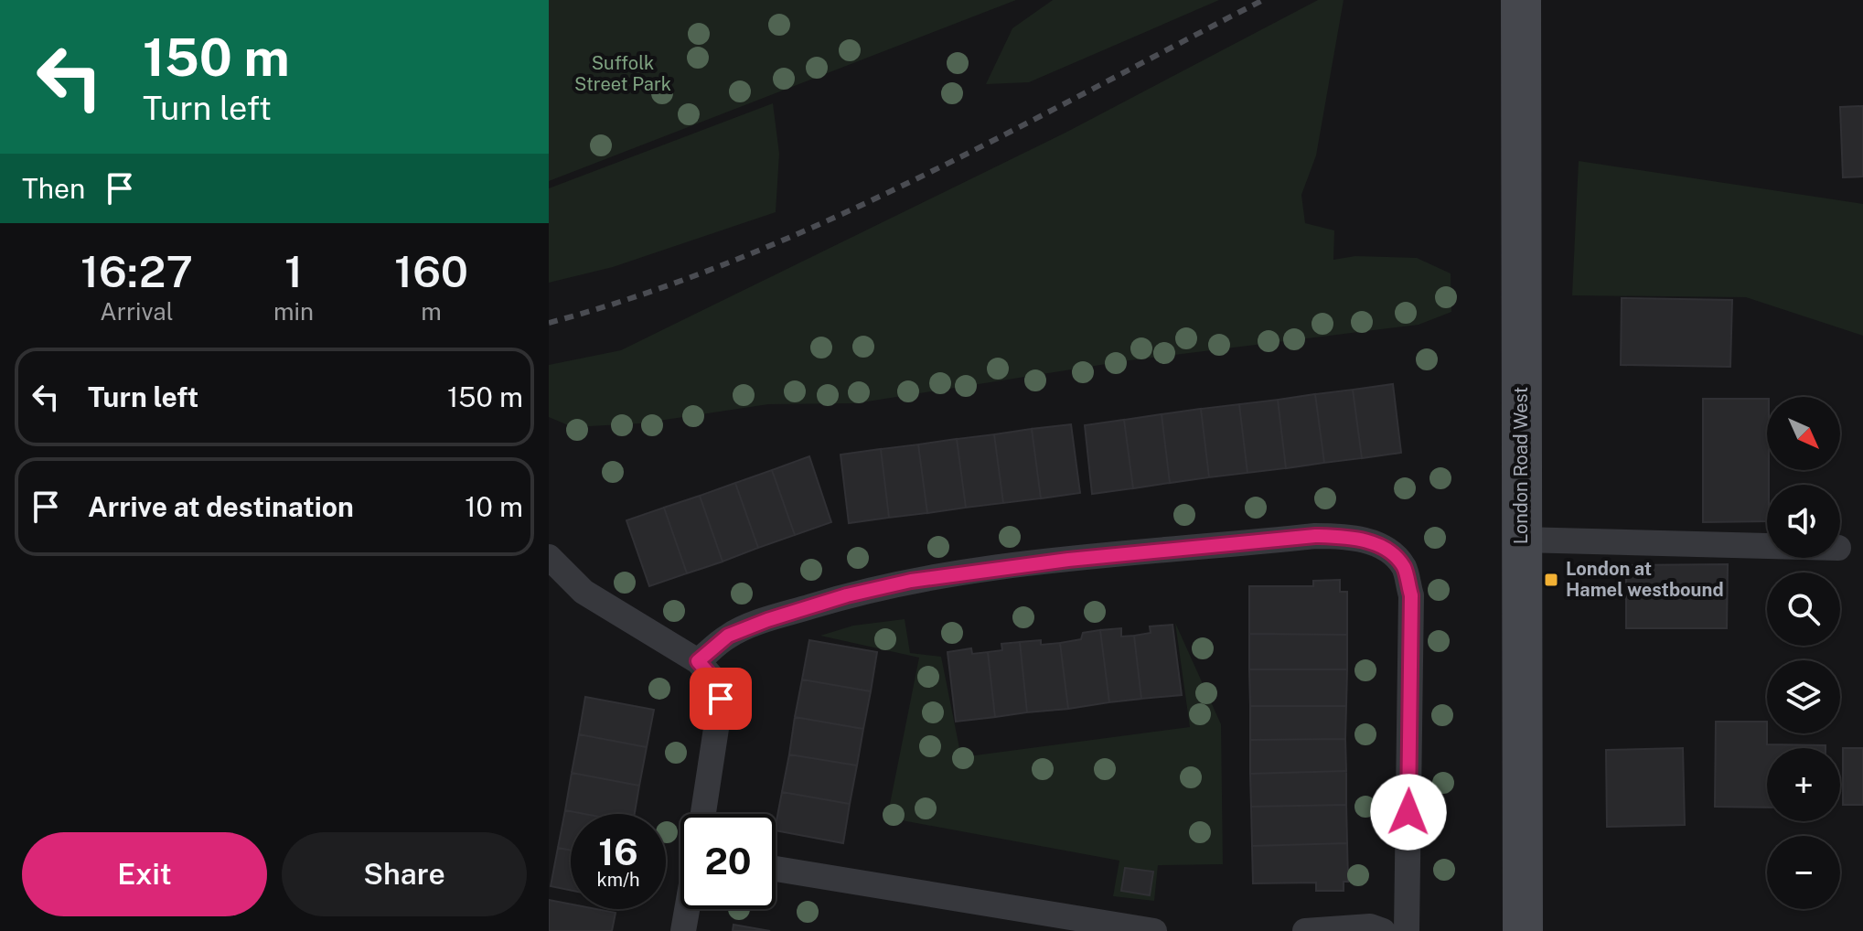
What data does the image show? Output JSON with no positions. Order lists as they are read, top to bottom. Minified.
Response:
{"streets":{"street":["London Road West"]},"parks":["Suffolk Street Park"],"places":{"transit":["London at Hamel westbound"]},"north":"bottom right","page":{"turn":["150 m","Turn left"],"then":"Then","eta":["16:27","Arrival","1","min","160","m"],"list":[{"name":"Turn left","value":"150 m"},{"name":"Arrive at destination","value":"10 m"}],"map_buttons":["+","−"],"speed":"16 km/h","limit":"20","buttons":["Exit","Share"]}}
